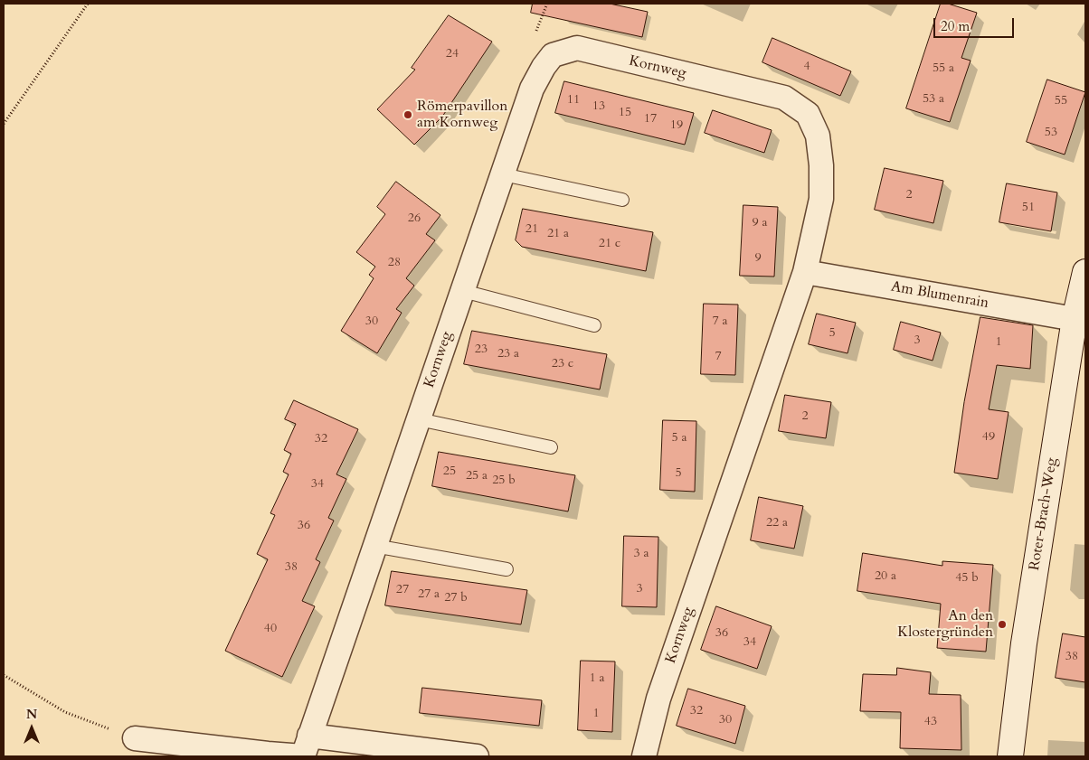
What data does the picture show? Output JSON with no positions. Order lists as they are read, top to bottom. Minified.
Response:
{"streets":{"street":["Kornweg","Am Blumenrain","Roter-Brach-Weg"]},"crossings":[["Kornweg","Am Blumenrain"],["Am Blumenrain","Roter-Brach-Weg"]],"places":["Römerpavillon am Kornweg","An den Klostergründen"],"house_numbers":["24","4","55 a","53 a","11","55","13","15","17","19","53","2","51","26","9 a","21","21 a","21 c","9","28","30","7 a","5","3","1","23","23 a","7","23 c","2","49","5 a","32","25","5","25 a","25 b","34","22 a","36","3 a","38","20 a","45 b","3","27","27 a","27 b","40","36","34","38","1 a","32","1","30","43"],"scale_bar":"20 m","north":"top"}
